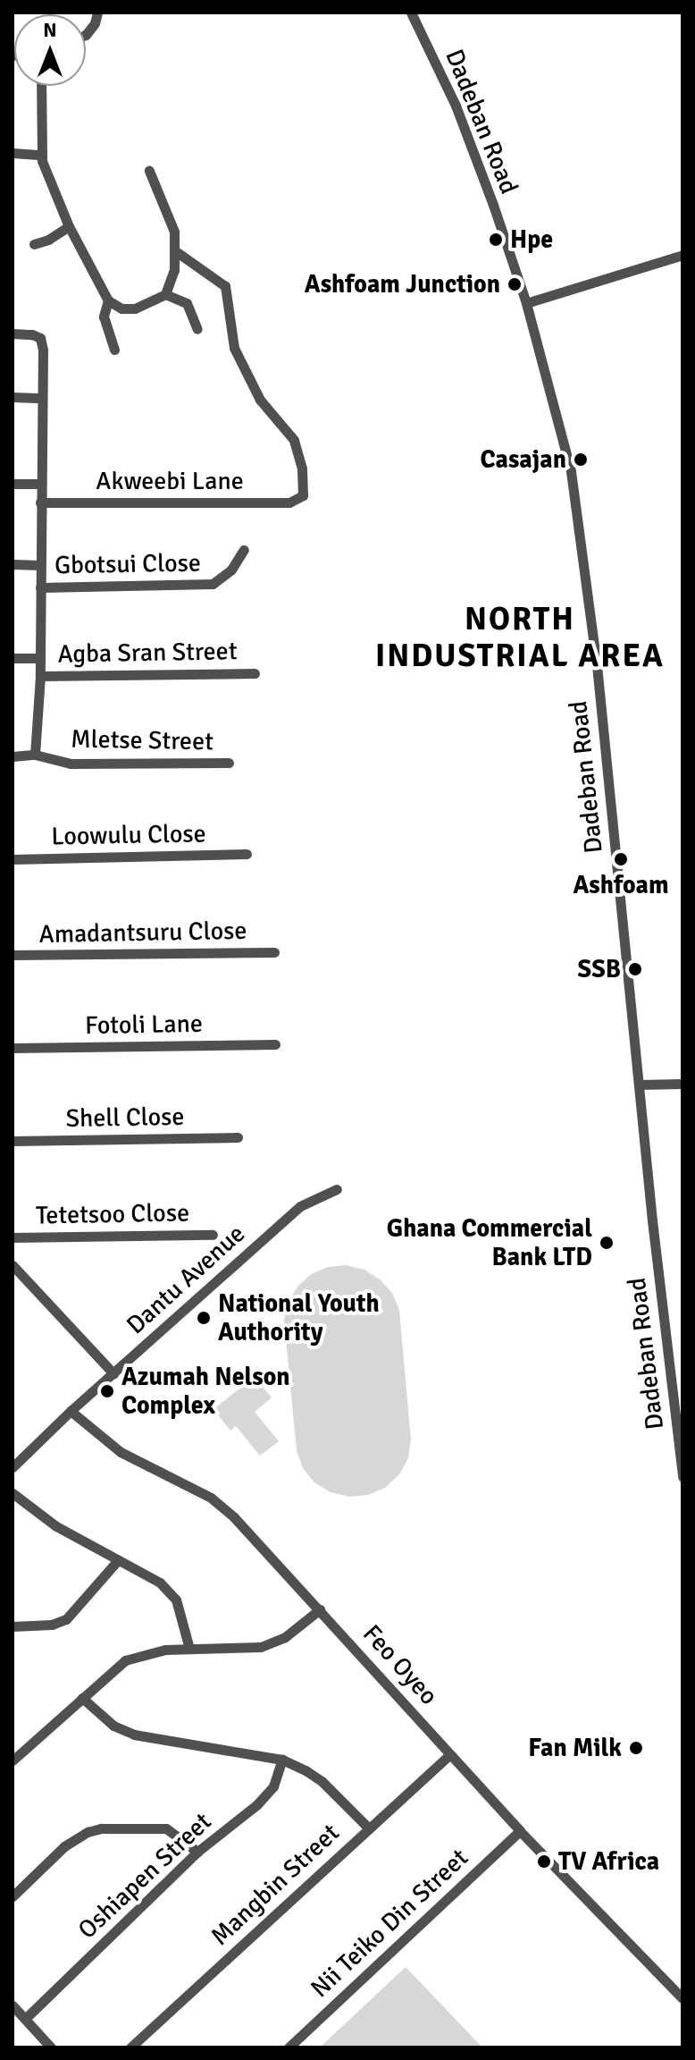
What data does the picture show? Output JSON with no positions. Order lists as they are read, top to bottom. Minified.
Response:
{"streets":{"street":["Dadeban Road","Akweebi Lane","Gbotsui Close","Agba Sran Street","Mletse Street","Loowulu Close","Amadantsuru Close","Fotoli Lane","Shell Close","Tetetsoo Close","Dantu Avenue","Feo Oyeo","Oshiapen Street","Mangbin Street","Nii Teiko Din Street"]},"crossings":[["Dantu Avenue","Feo Oyeo"],["Feo Oyeo","Mangbin Street"],["Feo Oyeo","Nii Teiko Din Street"]],"districts":["NORTH INDUSTRIAL AREA"],"places":["Hpe","Ashfoam Junction","Casajan","Ashfoam","SSB","Ghana Commercial Bank LTD","National Youth Authority","Azumah Nelson Complex","Fan Milk","TV Africa"],"north":"top"}
